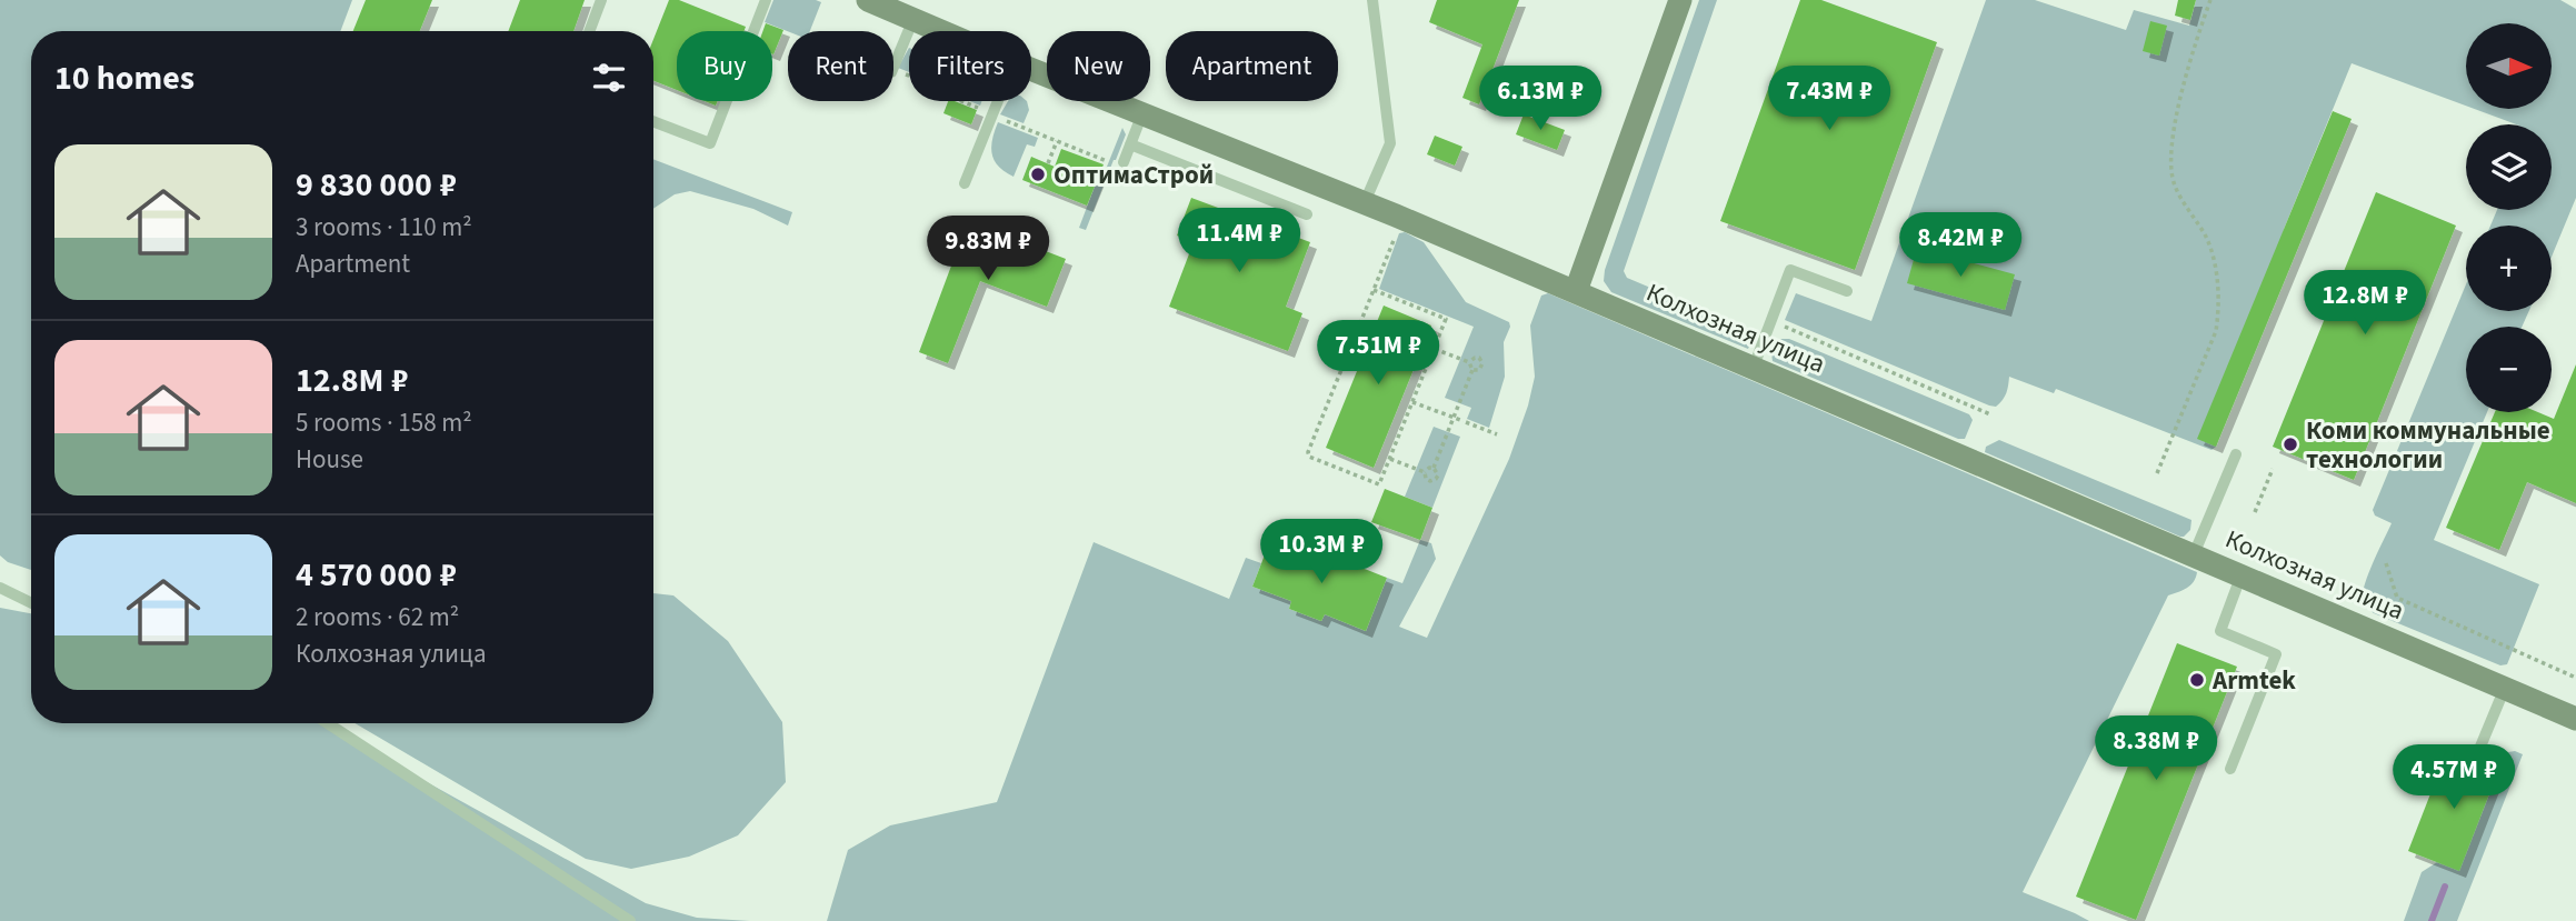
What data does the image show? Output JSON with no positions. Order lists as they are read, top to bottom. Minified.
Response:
{"streets":{"street":["Колхозная улица"]},"places":["ОптимаСтрой","Коми коммунальные технологии","Armtek"],"north":"right","page":{"map_buttons":["+","−"],"chip":["Buy","Rent","Filters","New","Apartment"],"heading":"10 homes","price":["6.13M ₽","7.43M ₽","11.4M ₽","8.42M ₽","9.83M ₽","12.8M ₽","7.51M ₽","10.3M ₽","8.38M ₽","4.57M ₽"],"list":[{"name":"9 830 000 ₽","note":"3 rooms · 110 m² · Apartment"},{"name":"12.8M ₽","note":"5 rooms · 158 m² · House"},{"name":"4 570 000 ₽","note":"2 rooms · 62 m² · Колхозная улица"}]}}
